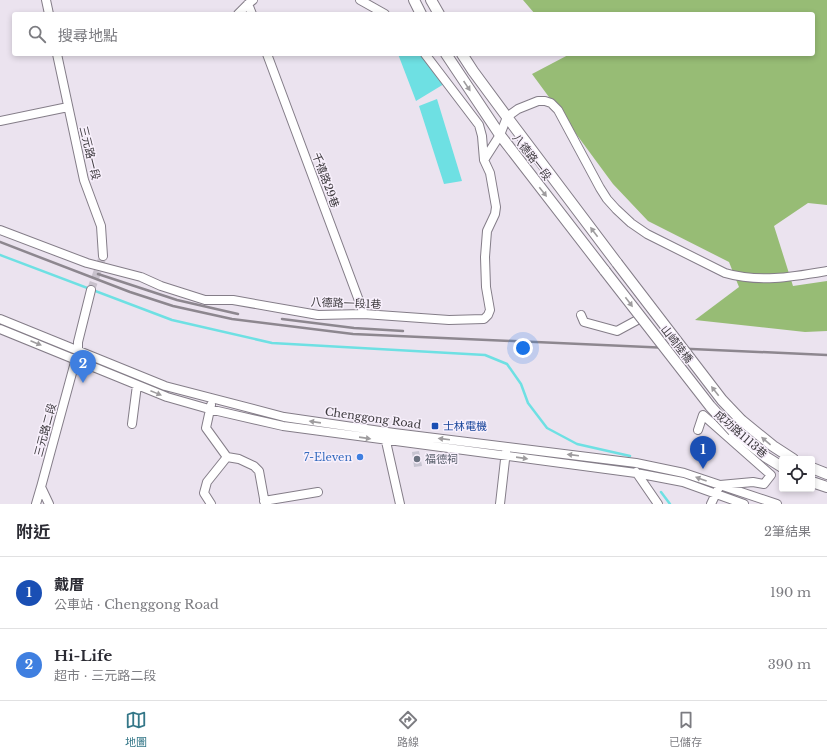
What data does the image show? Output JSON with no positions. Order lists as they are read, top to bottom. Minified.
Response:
{"streets":{"main road":["八德路一段","山崎陸橋"],"street":["三元路一段","千禧路29巷","八德路一段1巷","Chenggong Road","三元路二段","成功路1113巷"]},"crossings":[["八德路一段","山崎陸橋"],["千禧路29巷","八德路一段1巷"],["Chenggong Road","三元路二段"],["Chenggong Road","成功路1113巷"]],"places":{"transit":["士林電機"],"other":["7-Eleven","福德祠"]},"page":{"search":"搜尋地點","pins":["2","1"],"heading":["附近","2筆結果"],"list":[{"mark":"1","name":"戴厝","note":"公車站 · Chenggong Road","value":"190 m"},{"mark":"2","name":"Hi-Life","note":"超市 · 三元路二段","value":"390 m"}],"nav":["地圖","路線","已儲存"]}}
